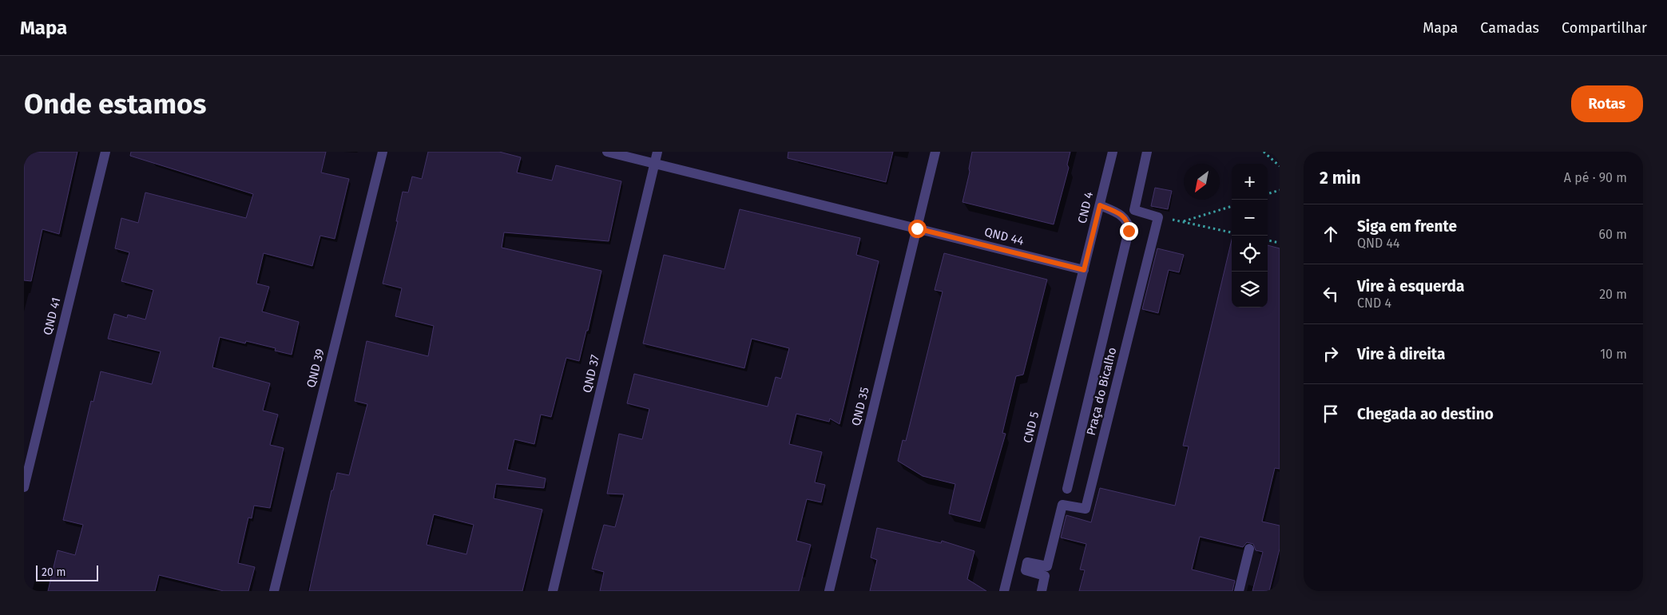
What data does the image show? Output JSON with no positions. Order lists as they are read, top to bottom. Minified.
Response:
{"streets":{"street":["CND 4","QND 44","QND 41","QND 39","QND 37","Praça do Bicalho","QND 35","CND 5"]},"crossings":[["CND 4","QND 44"],["CND 4","CND 5"],["QND 44","QND 37"],["QND 44","QND 35"],["QND 44","CND 5"]],"scale_bar":"20 m","north":"bottom left","page":{"header":"Mapa","nav":["Mapa","Camadas","Compartilhar"],"buttons":"Rotas","title":"Onde estamos","heading":["2 min","A pé · 90 m"],"map_buttons":["+","−"],"list":[["Siga em frente","QND 44","60 m"],["Vire à esquerda","CND 4","20 m"],["Vire à direita","10 m"],"Chegada ao destino"],"scale":"20 m"}}
